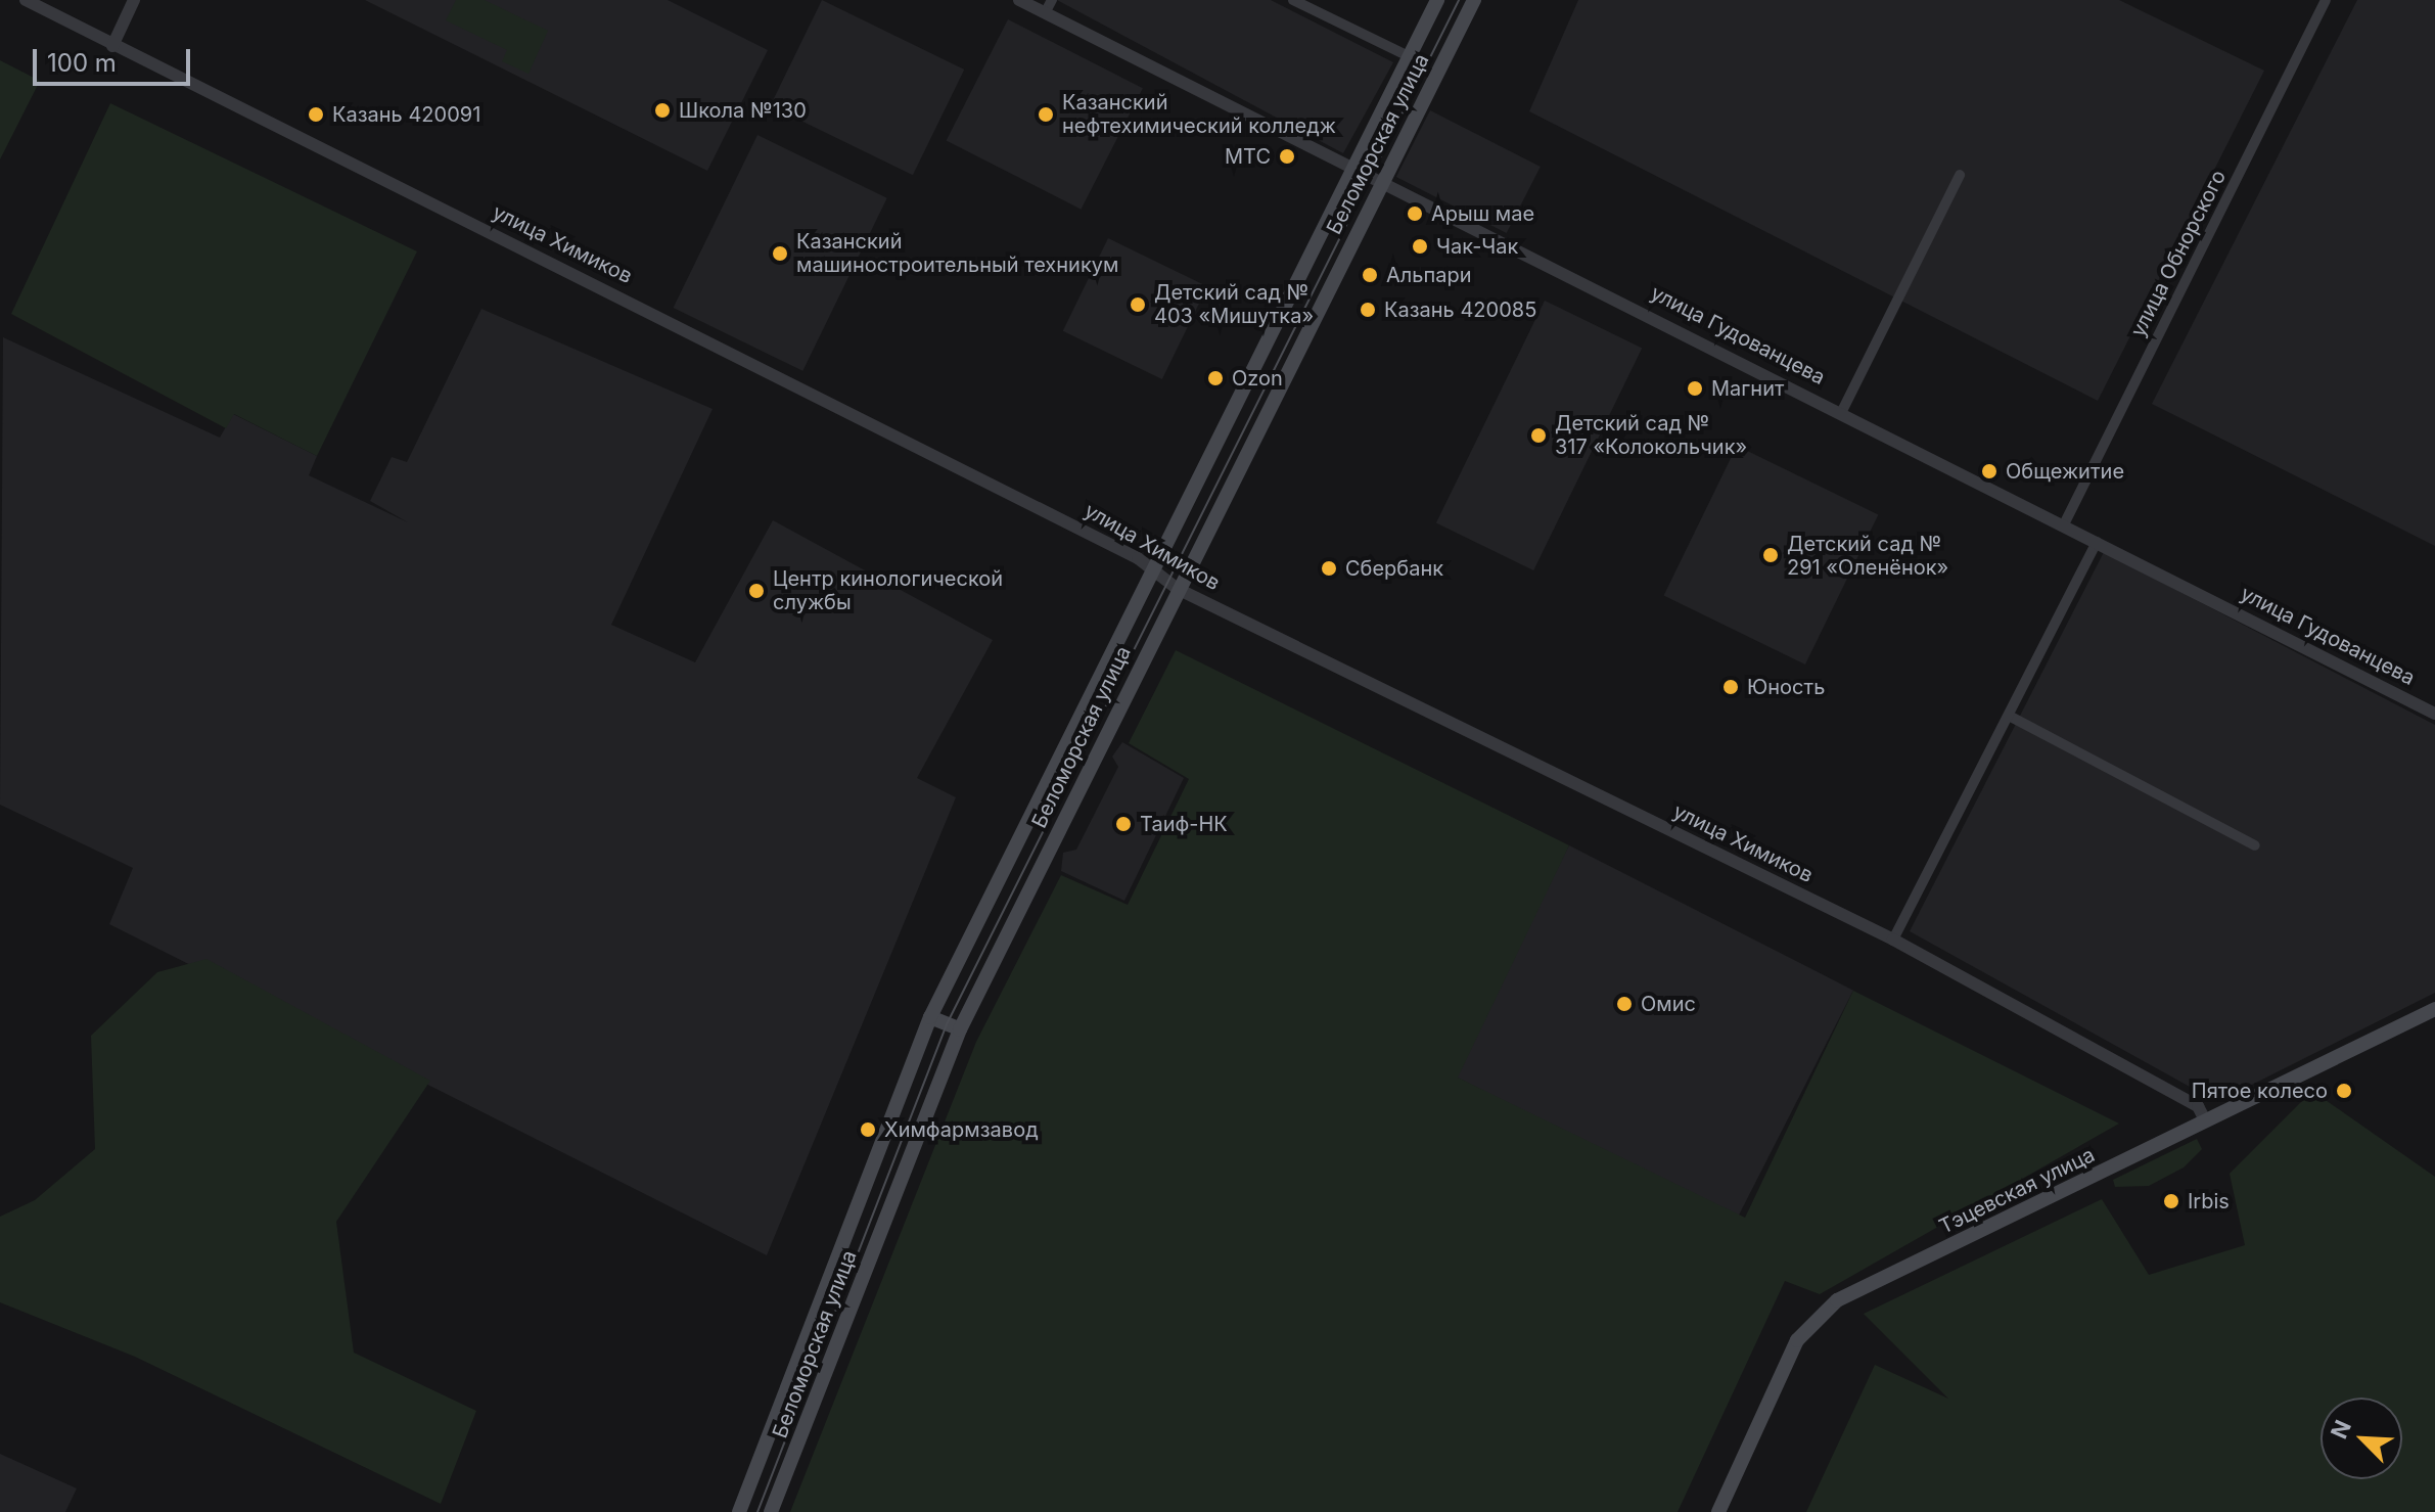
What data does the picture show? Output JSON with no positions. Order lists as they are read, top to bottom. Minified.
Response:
{"streets":{"main road":["Беломорская улица","Тэцевская улица"],"street":["улица Химиков","улица Обнорского","улица Гудованцева"]},"crossings":[["Беломорская улица","улица Химиков"],["Беломорская улица","улица Гудованцева"],["улица Химиков","Тэцевская улица"],["улица Обнорского","улица Гудованцева"]],"places":["Школа №130","Казань 420091","Казанский нефтехимический колледж","МТС","Арыш мае","Чак-Чак","Казанский машиностроительный техникум","Альпари","Детский сад № 403 «Мишутка»","Казань 420085","Ozon","Магнит","Детский сад № 317 «Колокольчик»","Общежитие","Детский сад № 291 «Оленёнок»","Сбербанк","Центр кинологической службы","Юность","Таиф-НК","Омис","Пятое колесо","Химфармзавод","Irbis"],"scale_bar":"100 m","north":"top left"}
